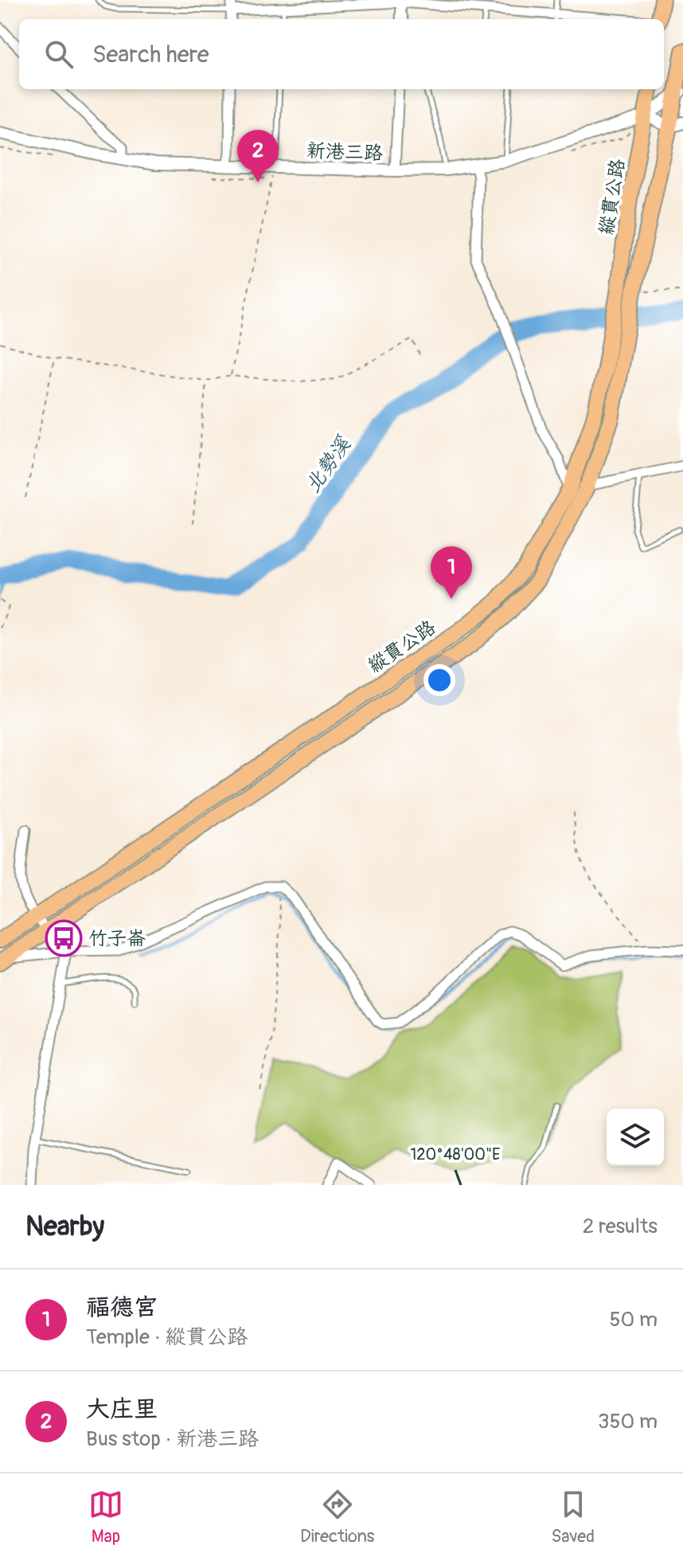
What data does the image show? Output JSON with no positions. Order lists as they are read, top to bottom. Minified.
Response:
{"streets":{"main road":["縱貫公路"],"street":["新港三路"]},"crossings":[["新港三路","縱貫公路"]],"water":["北勢溪"],"places":{"bus stop":["竹子崙"]},"page":{"search":"Search here","pins":["2","1"],"heading":["Nearby","2 results"],"list":[{"mark":"1","name":"福德宮","note":"Temple · 縱貫公路","value":"50 m"},{"mark":"2","name":"大庄里","note":"Bus stop · 新港三路","value":"350 m"}],"nav":["Map","Directions","Saved"]},"coordinates":["120°48'00\"E"]}
